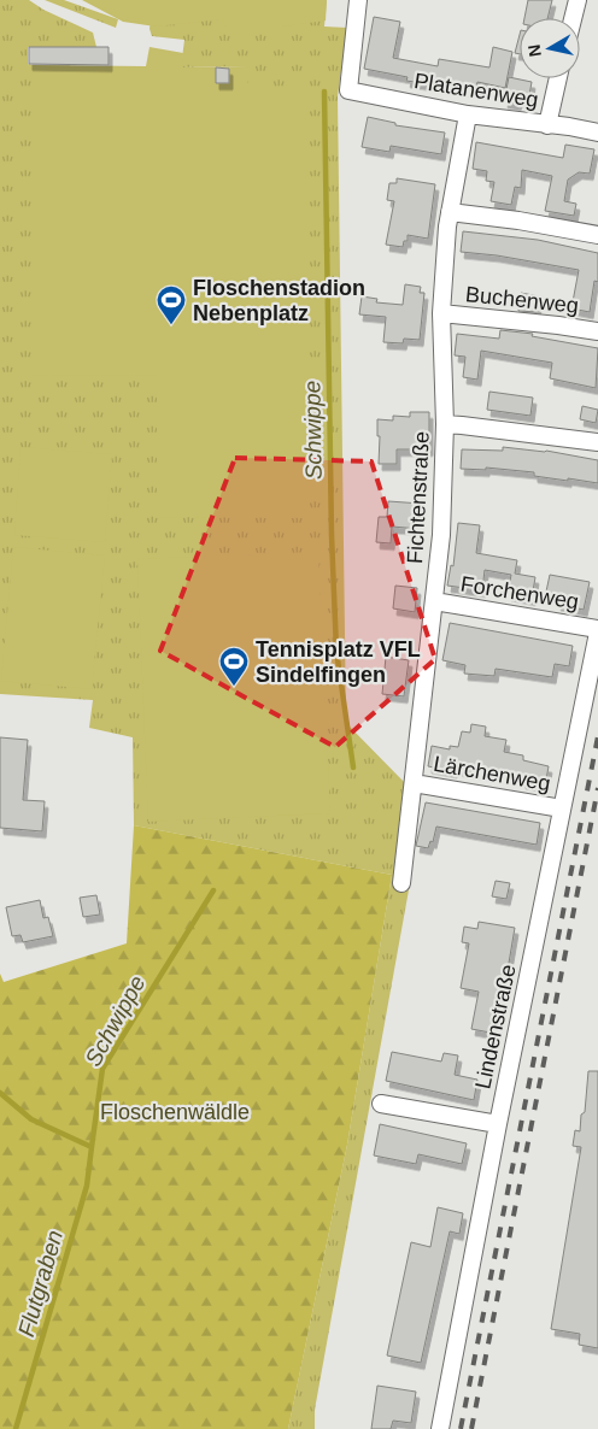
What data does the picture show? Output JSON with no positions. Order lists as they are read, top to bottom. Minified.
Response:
{"streets":{"street":["Platanenweg","Buchenweg","Fichtenstraße","Forchenweg","Lärchenweg","Lindenstraße"]},"crossings":[["Platanenweg","Fichtenstraße"],["Buchenweg","Fichtenstraße"],["Fichtenstraße","Forchenweg"],["Fichtenstraße","Lärchenweg"],["Forchenweg","Lindenstraße"],["Lärchenweg","Lindenstraße"]],"water":["Schwippe","Flutgraben"],"parks":["Floschenwäldle"],"places":{"sports":["Floschenstadion Nebenplatz","Tennisplatz VFL Sindelfingen"]},"north":"left"}
